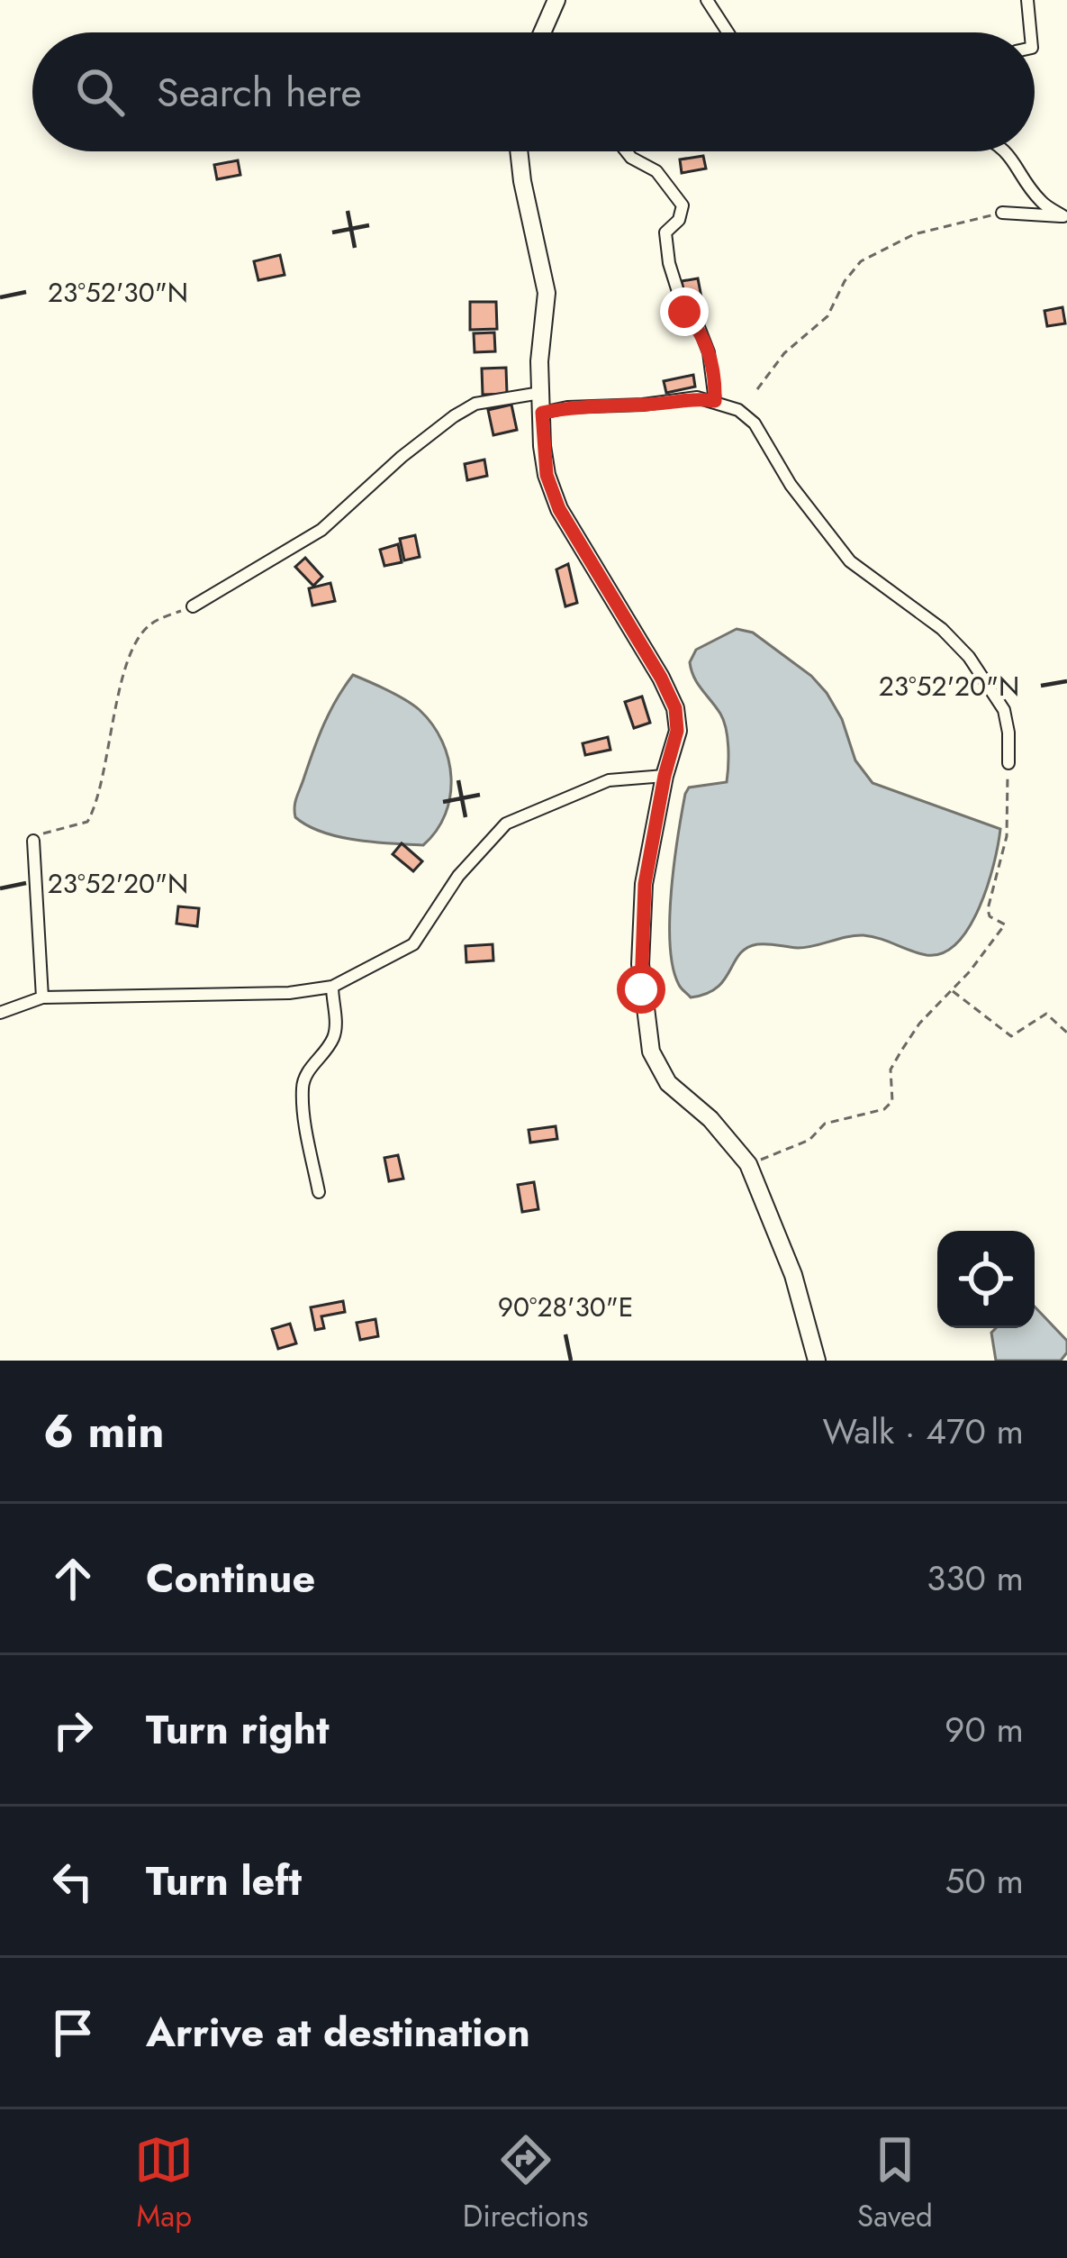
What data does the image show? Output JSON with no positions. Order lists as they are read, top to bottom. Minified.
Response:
{"page":{"search":"Search here","heading":["6 min","Walk · 470 m"],"list":[["Continue","330 m"],["Turn right","90 m"],["Turn left","50 m"],"Arrive at destination"],"nav":["Map","Directions","Saved"]},"coordinates":["23°52'30\"N","23°52'20\"N","90°28'30\"E"]}
